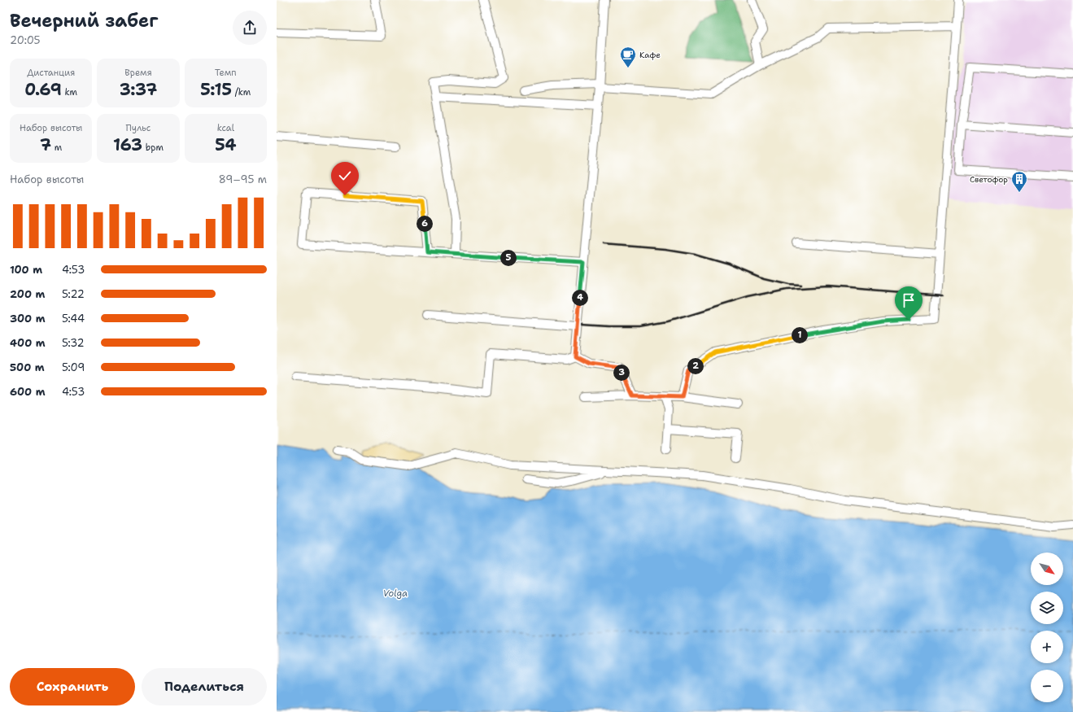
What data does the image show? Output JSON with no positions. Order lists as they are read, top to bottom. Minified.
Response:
{"water":["Volga"],"places":{"cafe":["Кафе"],"building":["Светофор"]},"north":"bottom right","page":{"heading":["Вечерний забег","20:05"],"stats":[["Дистанция","0.69 km"],["Время","3:37"],["Темп","5:15 /km"],["Набор высоты","7 m"],["Пульс","163 bpm"],["kcal","54"]],"chart":["Набор высоты","89–95 m"],"pins":["6","5","4","1","2","3"],"list":[{"name":"100 m","note":"4:53"},{"name":"200 m","note":"5:22"},{"name":"300 m","note":"5:44"},{"name":"400 m","note":"5:32"},{"name":"500 m","note":"5:09"},{"name":"600 m","note":"4:53"}],"map_buttons":["+","−"],"buttons":["Сохранить","Поделиться"]}}
